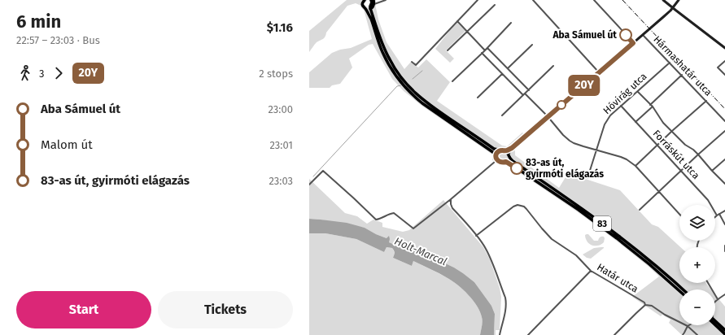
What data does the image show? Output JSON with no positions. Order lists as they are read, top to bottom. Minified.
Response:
{"streets":{"main road":["83"],"street":["Hármashatár utca","Hóvirág utca","Forráskút utca","Határ utca"]},"crossings":[["Hármashatár utca","Hóvirág utca"],["Hóvirág utca","Forráskút utca"]],"water":["Holt-Marcal"],"places":["Aba Sámuel út","83-as út, gyirmóti elágazás"],"lines":["bus line 20Y"],"page":{"heading":["6 min","22:57 – 23:03 · Bus","$1.16"],"on_map":"20Y","legs":["3","20Y","2 stops"],"list":[{"name":"Aba Sámuel út","value":"23:00"},{"name":"Malom út","value":"23:01"},{"name":"83-as út, gyirmóti elágazás","value":"23:03"}],"map_buttons":["+","−"],"buttons":["Start","Tickets"]}}
